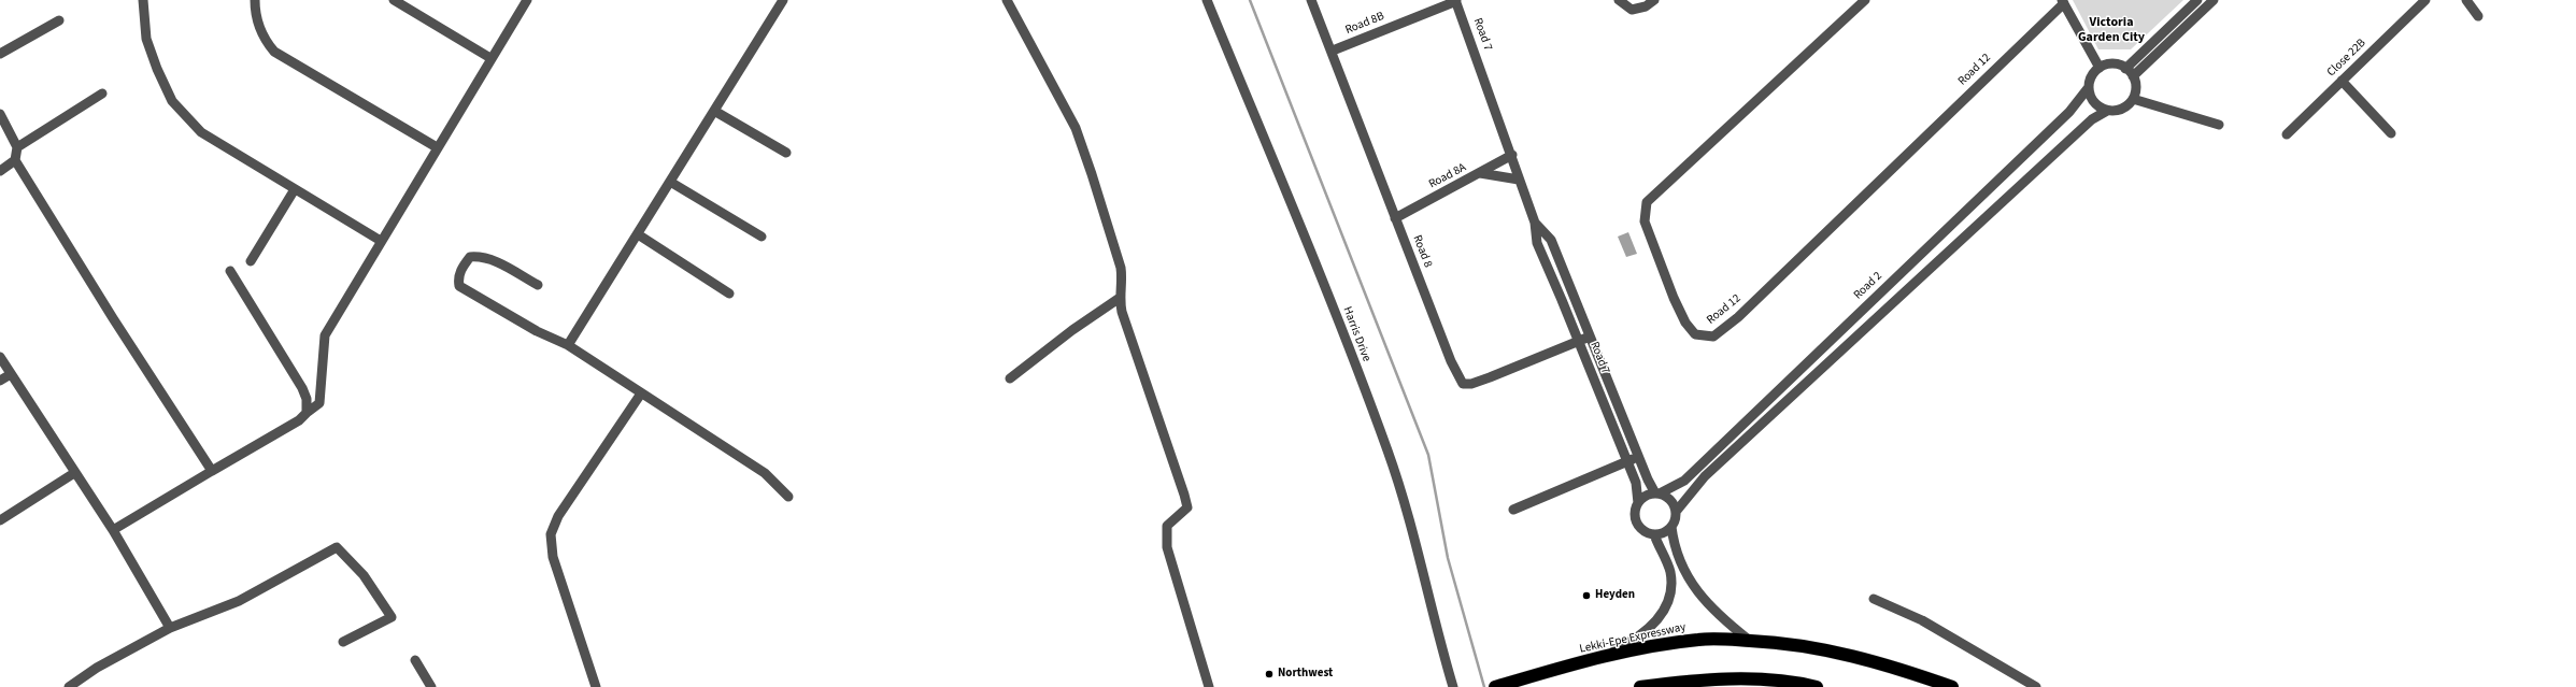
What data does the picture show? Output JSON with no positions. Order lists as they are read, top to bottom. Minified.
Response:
{"streets":{"highway":["Lekki-Epe Expressway"],"street":["Road 8B","Road 7","Close 22B","Road 12","Road 8A","Road 8","Road 2","Harris Drive"]},"crossings":[["Road 8B","Road 7"],["Road 8B","Road 8"],["Road 7","Road 8A"],["Road 7","Road 8"],["Road 7","Road 2"],["Road 8A","Road 8"]],"districts":["Victoria Garden City"],"places":["Heyden","Northwest"]}
